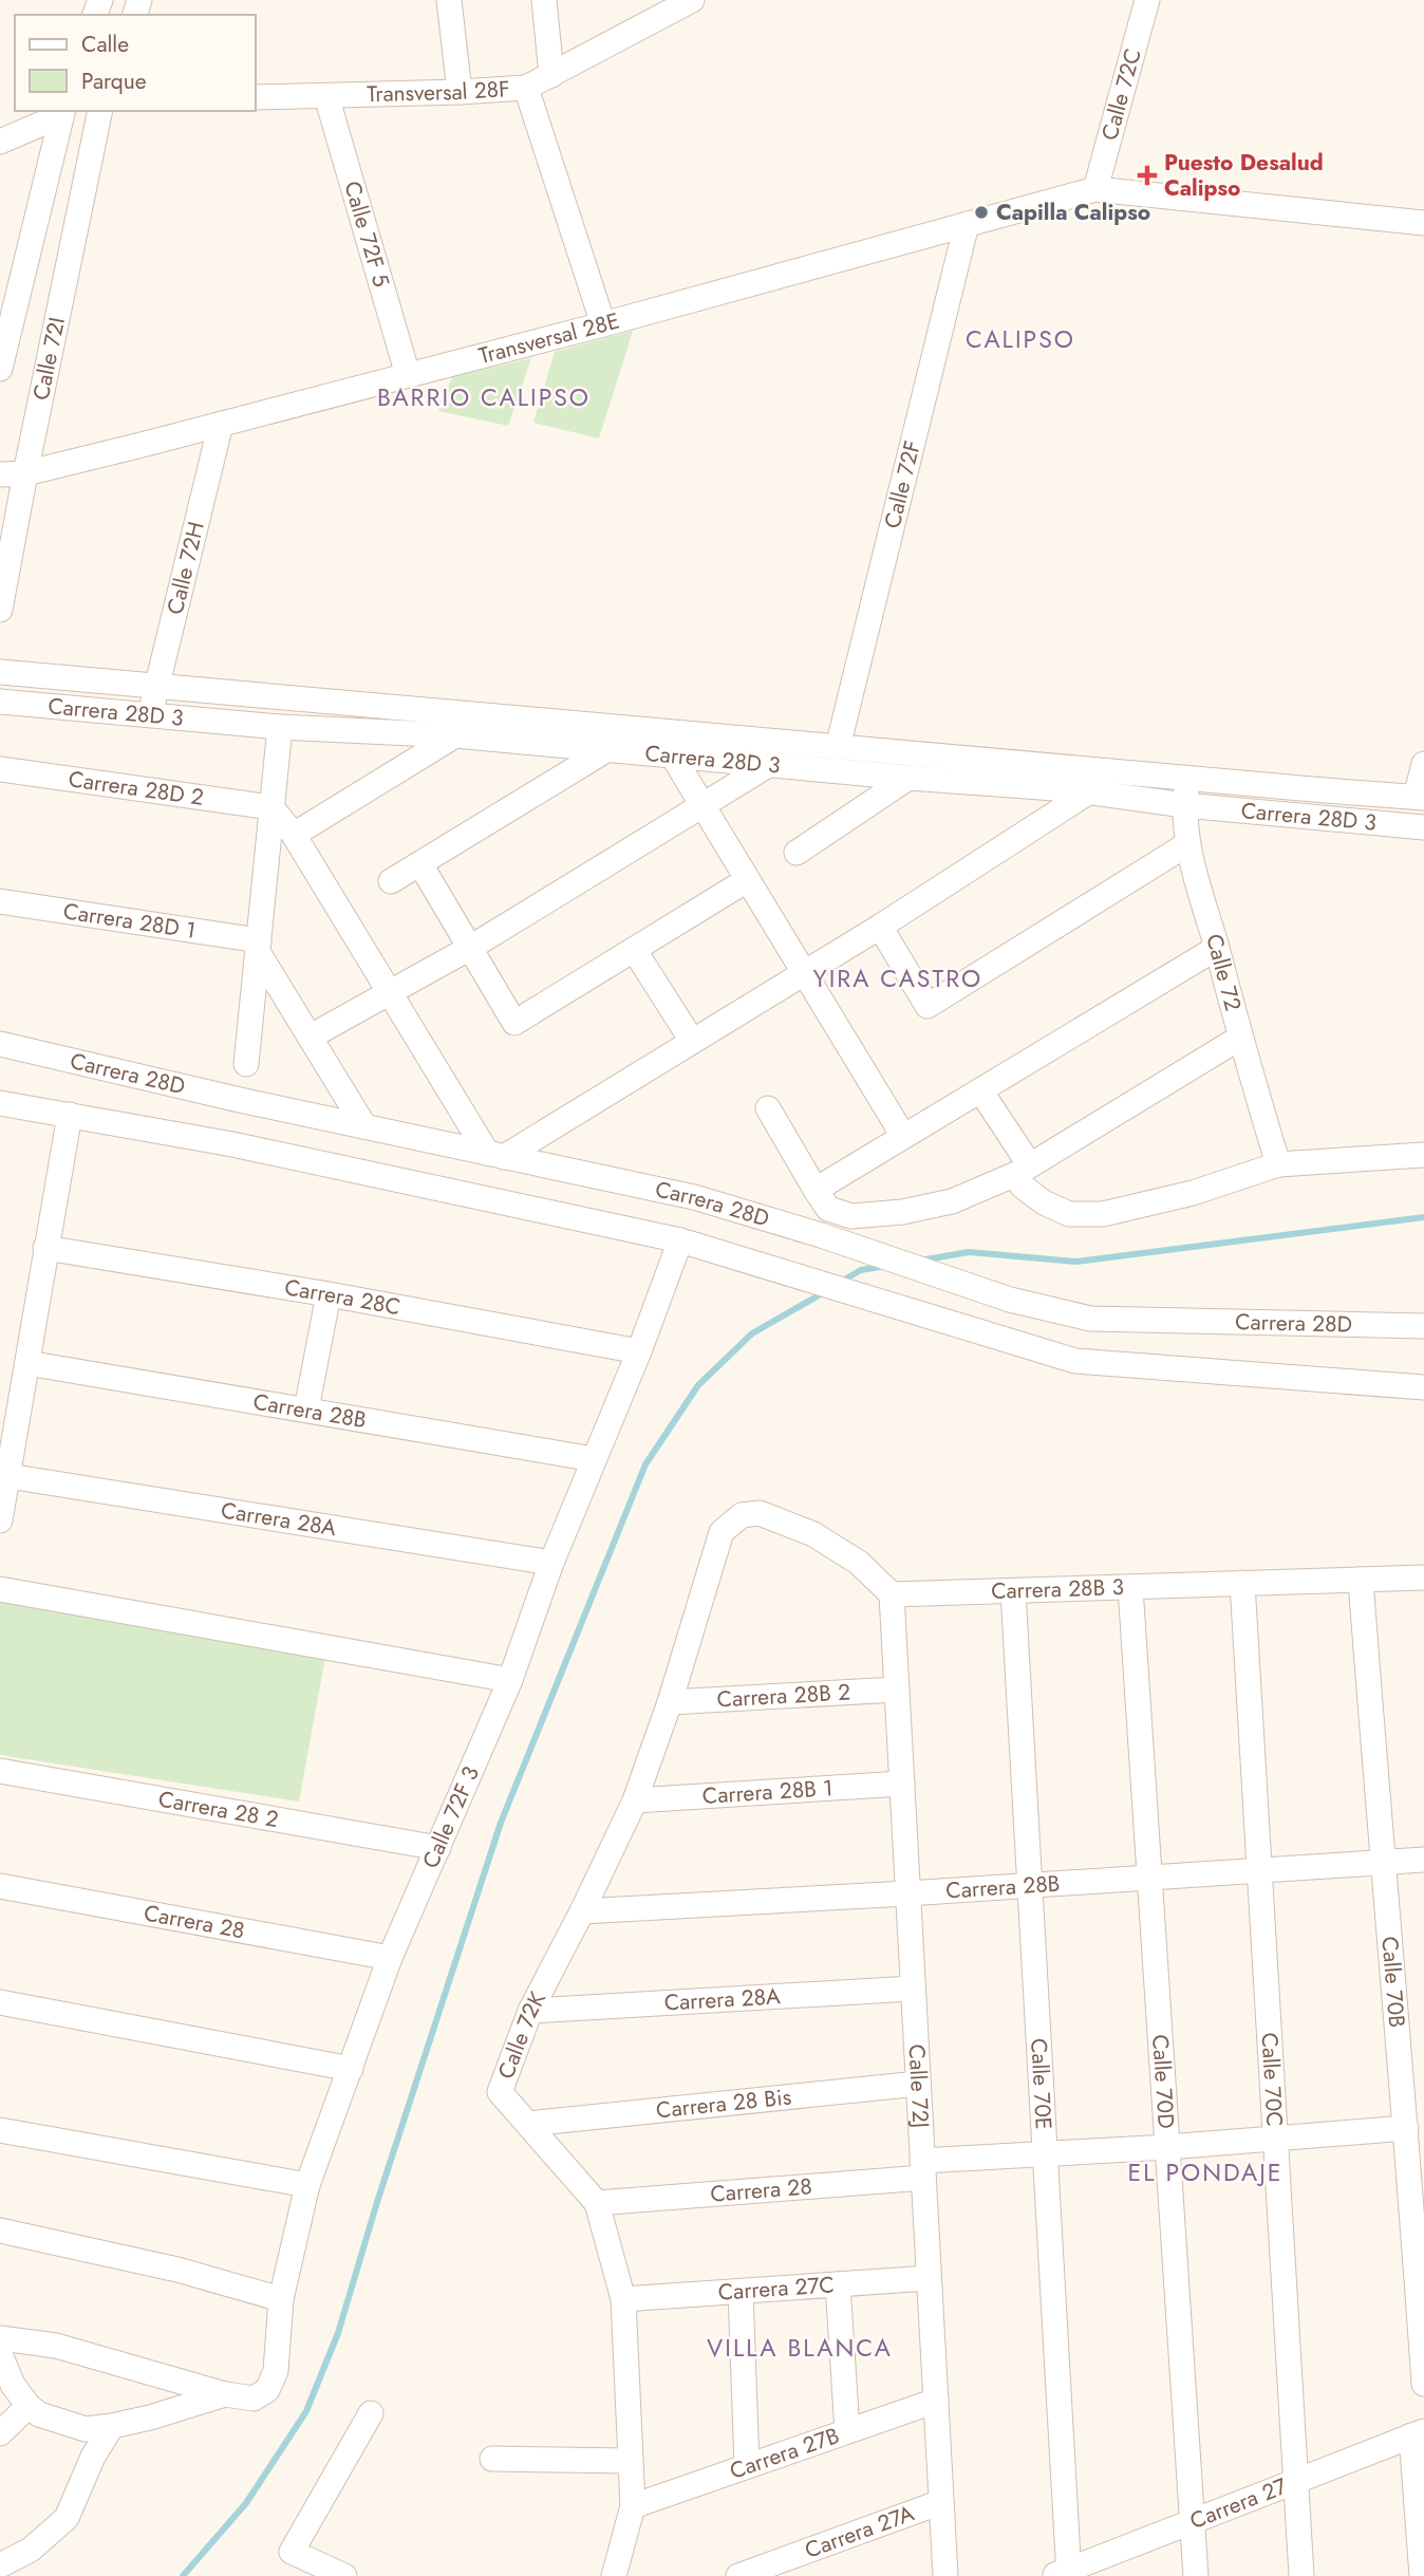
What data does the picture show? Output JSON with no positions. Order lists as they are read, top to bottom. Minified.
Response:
{"streets":{"street":["Transversal 28F","Calle 72C","Calle 72F 5","Transversal 28E","Calle 72I","Calle 72F","Calle 72H","Carrera 28D 3","Carrera 28D 2","Carrera 28D 1","Calle 72","Carrera 28D","Carrera 28C","Carrera 28B","Carrera 28A","Carrera 28B 3","Carrera 28B 2","Carrera 28B 1","Carrera 28 2","Calle 72F 3","Carrera 28","Calle 70B","Calle 72K","Calle 70C","Calle 70D","Calle 70E","Calle 72J","Carrera 28 Bis","Carrera 27C","Carrera 27B","Carrera 27","Carrera 27A"]},"crossings":[["Transversal 28F","Calle 72F 5"],["Calle 72C","Transversal 28E"],["Calle 72F 5","Transversal 28E"],["Transversal 28E","Calle 72I"],["Transversal 28E","Calle 72F"],["Transversal 28E","Calle 72H"],["Calle 72F","Carrera 28D 3"],["Calle 72H","Carrera 28D 3"],["Carrera 28D 3","Calle 72"],["Carrera 28D","Calle 72F 3"],["Carrera 28C","Calle 72F 3"],["Carrera 28B","Calle 72F 3"],["Carrera 28B","Calle 70B"],["Carrera 28B","Calle 72K"],["Carrera 28B","Calle 70C"],["Carrera 28B","Calle 70D"],["Carrera 28B","Calle 70E"],["Carrera 28B","Calle 72J"],["Carrera 28A","Calle 72F 3"],["Carrera 28A","Calle 72K"],["Carrera 28A","Calle 72J"],["Carrera 28B 3","Calle 70B"],["Carrera 28B 3","Calle 72K"],["Carrera 28B 3","Calle 70C"],["Carrera 28B 3","Calle 70D"],["Carrera 28B 3","Calle 70E"],["Carrera 28B 3","Calle 72J"],["Carrera 28B 2","Calle 72K"],["Carrera 28B 2","Calle 72J"],["Carrera 28B 1","Calle 72K"],["Carrera 28B 1","Calle 72J"],["Carrera 28 2","Calle 72F 3"],["Calle 72F 3","Carrera 28"],["Carrera 28","Calle 70B"],["Carrera 28","Calle 72K"],["Carrera 28","Calle 70C"],["Carrera 28","Calle 70D"],["Carrera 28","Calle 70E"],["Carrera 28","Calle 72J"],["Calle 72K","Calle 72J"],["Calle 72K","Carrera 28 Bis"],["Calle 72K","Carrera 27C"],["Calle 72K","Carrera 27B"],["Calle 70C","Carrera 27"],["Calle 70D","Carrera 27"],["Calle 70E","Carrera 27"],["Calle 72J","Carrera 28 Bis"],["Calle 72J","Carrera 27C"],["Calle 72J","Carrera 27B"],["Calle 72J","Carrera 27A"]],"districts":["CALIPSO","BARRIO CALIPSO","YIRA CASTRO","EL PONDAJE","VILLA BLANCA"],"places":{"health":["Puesto Desalud Calipso"],"other":["Capilla Calipso"]},"legend":["Calle","Parque"]}
